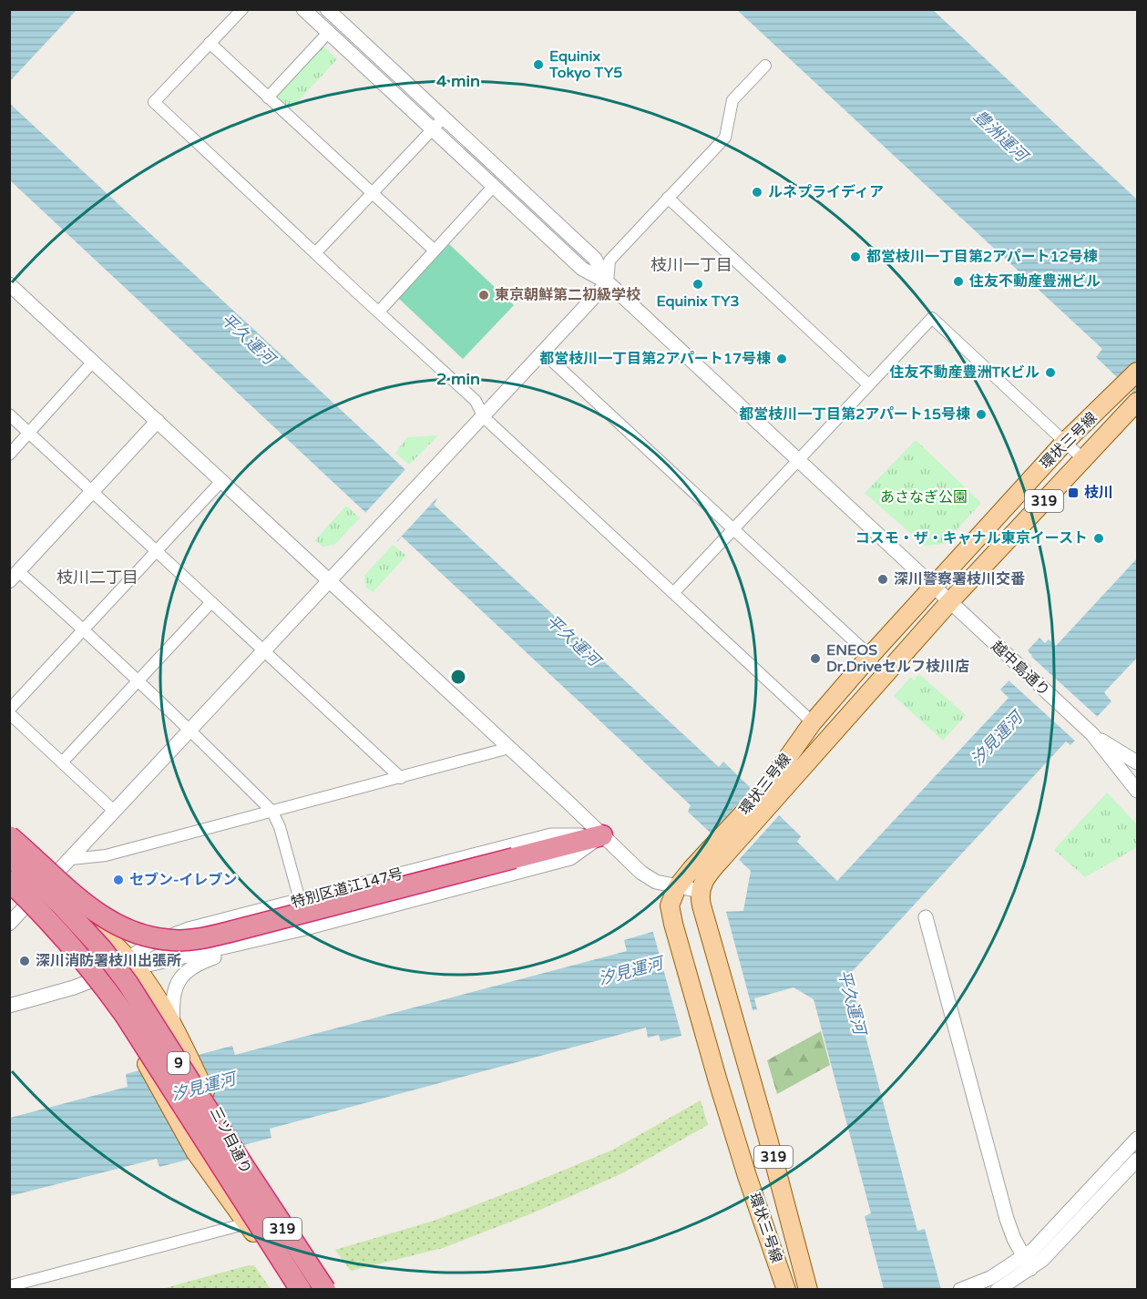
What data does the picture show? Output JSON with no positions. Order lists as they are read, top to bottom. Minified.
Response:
{"streets":{"highway":["9"],"main road":["環状三号線","319","三ツ目通り"],"street":["越中島通り","特別区道江147号"]},"crossings":[["環状三号線","越中島通り"],["特別区道江147号","三ツ目通り"],["9","三ツ目通り"]],"districts":["枝川一丁目","枝川二丁目"],"water":["豊洲運河","平久運河","汐見運河"],"parks":["あさなぎ公園"],"places":{"other":["Equinix Tokyo TY5","ルネプライディア","都営枝川一丁目第2アパート12号棟","住友不動産豊洲ビル","Equinix TY3","東京朝鮮第二初級学校","都営枝川一丁目第2アパート17号棟","住友不動産豊洲TKビル","都営枝川一丁目第2アパート15号棟","コスモ・ザ・キャナル東京イースト","深川警察署枝川交番","ENEOS Dr.Driveセルフ枝川店","セブン-イレブン","深川消防署枝川出張所"],"transit":["枝川"]},"rings":["4 min","2 min"]}
